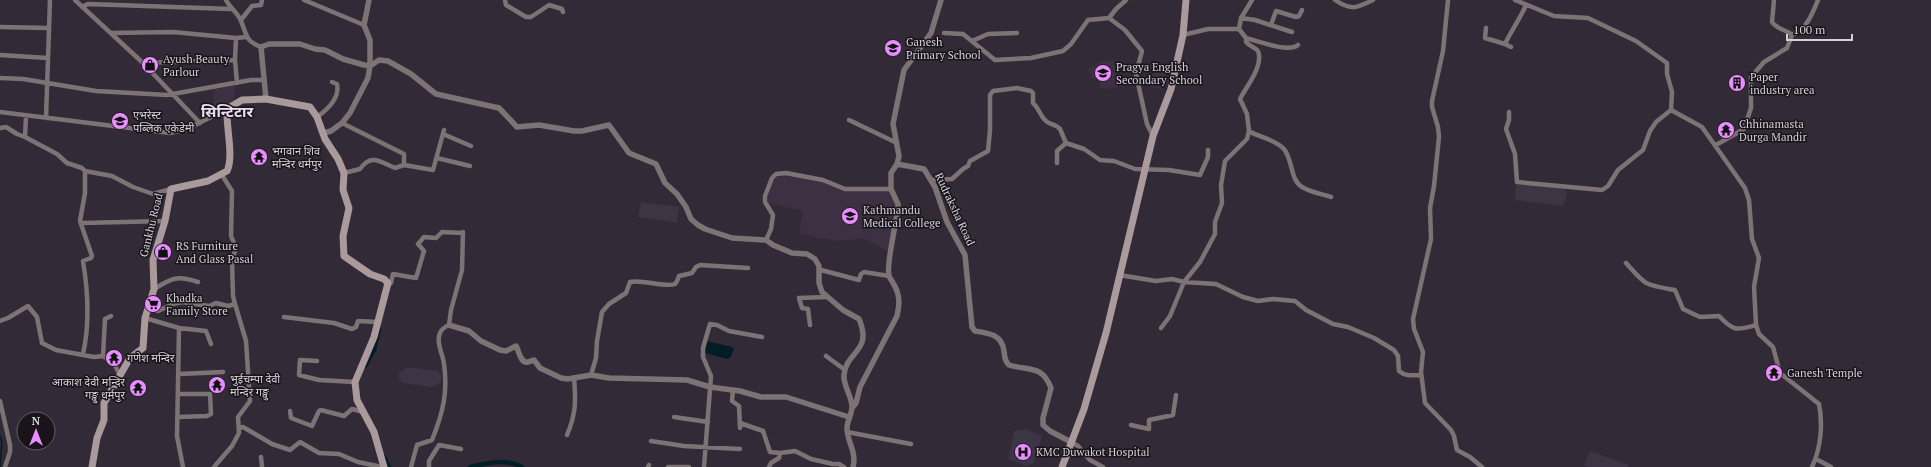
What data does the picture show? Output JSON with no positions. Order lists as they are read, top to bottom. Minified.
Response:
{"streets":{"main road":["Gankhu Road"],"street":["Rudraksha Road"]},"districts":["सिन्टिटार"],"places":{"school or university":["Ganesh Primary School","Pragya English Secondary School","एभरेस्ट पब्लिक एकेडेमी","Kathmandu Medical College"],"shop":["Ayush Beauty Parlour","RS Furniture And Glass Pasal"],"building":["Paper industry area"],"temple":["Chhinamasta Durga Mandir","भगवान शिव मन्दिर धर्मपुर","गणेश मन्दिर","Ganesh Temple","भुईचम्पा देवी मन्दिर गङ्खु","आकाश देवी मन्दिर गङ्खु धर्मपुर"],"supermarket":["Khadka Family Store"],"hospital":["KMC Duwakot Hospital"]},"scale_bar":"100 m","north":"top"}
